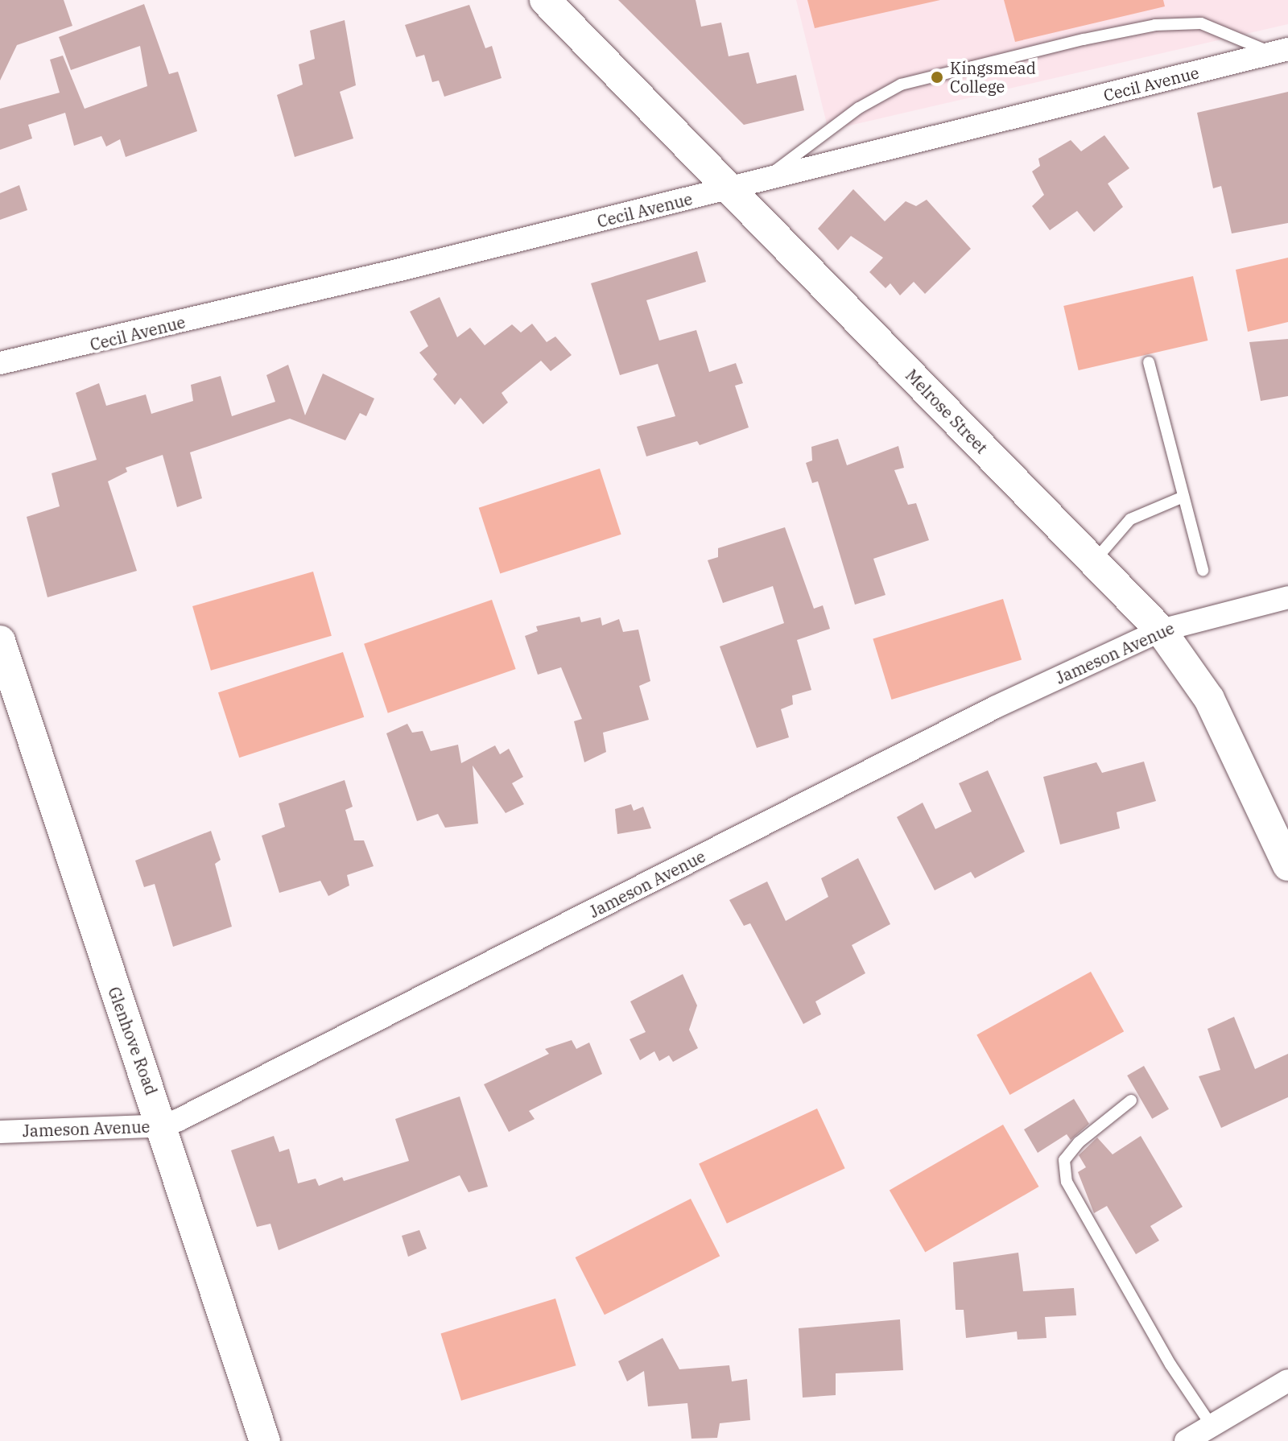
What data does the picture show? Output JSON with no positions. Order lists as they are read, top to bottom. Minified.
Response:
{"streets":{"street":["Cecil Avenue","Melrose Street","Jameson Avenue","Glenhove Road"]},"crossings":[["Cecil Avenue","Melrose Street"],["Melrose Street","Jameson Avenue"],["Jameson Avenue","Glenhove Road"]],"places":["Kingsmead College"]}
